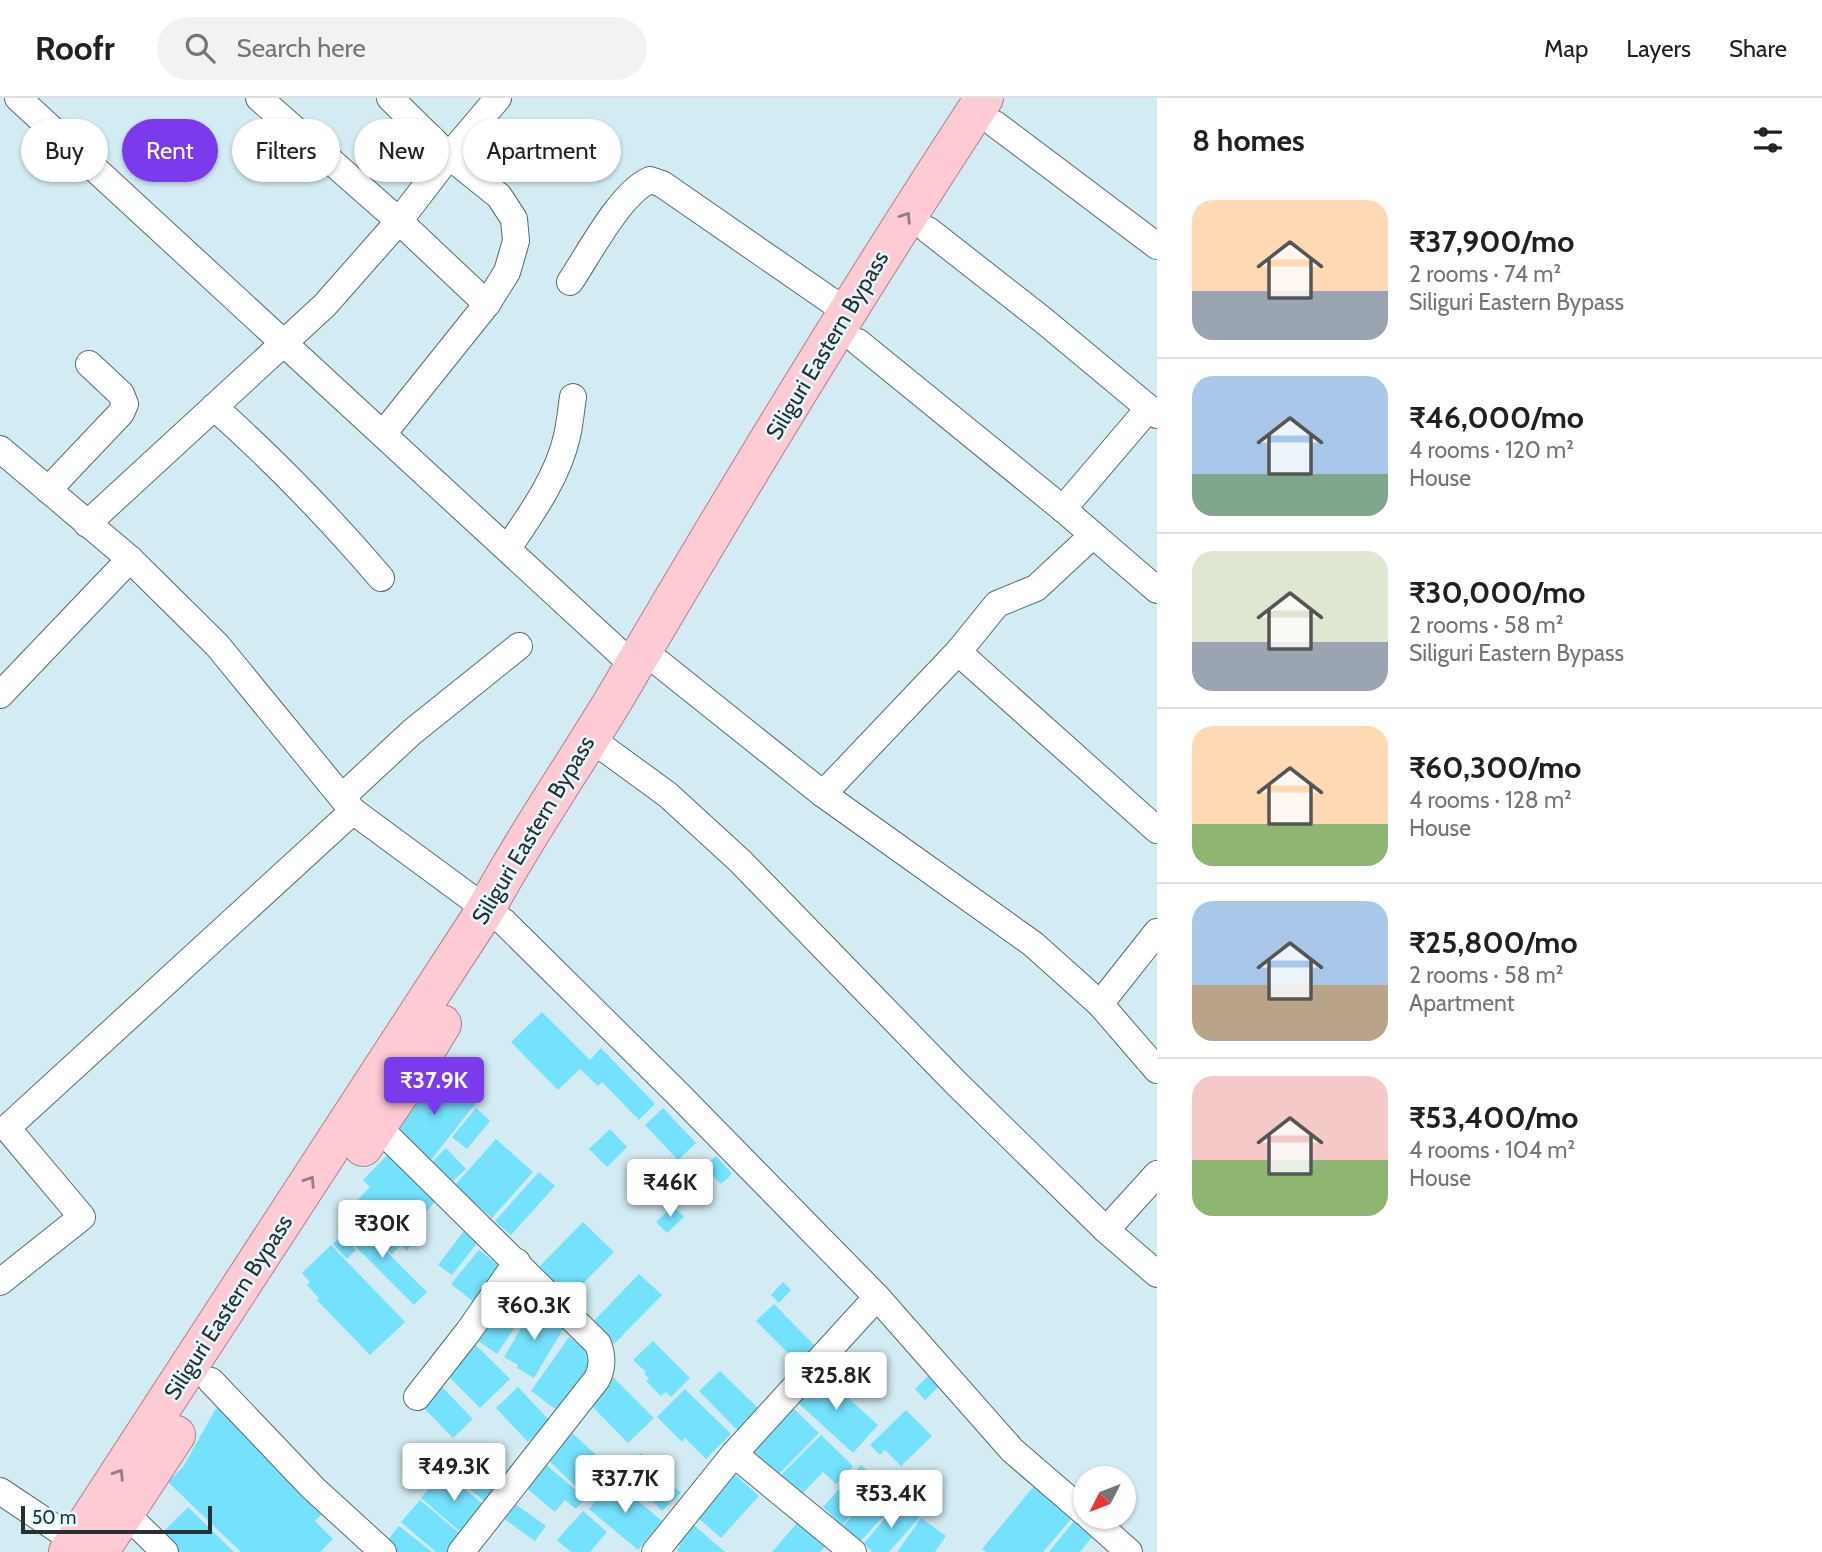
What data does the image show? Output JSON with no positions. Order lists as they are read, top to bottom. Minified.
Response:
{"streets":{"main road":["Siliguri Eastern Bypass"]},"scale_bar":"50 m","north":"bottom left","page":{"header":"Roofr","search":"Search here","nav":["Map","Layers","Share"],"heading":"8 homes","chip":["Buy","Rent","Filters","New","Apartment"],"list":[{"name":"₹37,900/mo","note":"2 rooms · 74 m² · Siliguri Eastern Bypass"},{"name":"₹46,000/mo","note":"4 rooms · 120 m² · House"},{"name":"₹30,000/mo","note":"2 rooms · 58 m² · Siliguri Eastern Bypass"},{"name":"₹60,300/mo","note":"4 rooms · 128 m² · House"},{"name":"₹25,800/mo","note":"2 rooms · 58 m² · Apartment"},{"name":"₹53,400/mo","note":"4 rooms · 104 m² · House"}],"price":["₹37.9K","₹46K","₹30K","₹60.3K","₹25.8K","₹49.3K","₹37.7K","₹53.4K"],"scale":"50 m"}}
